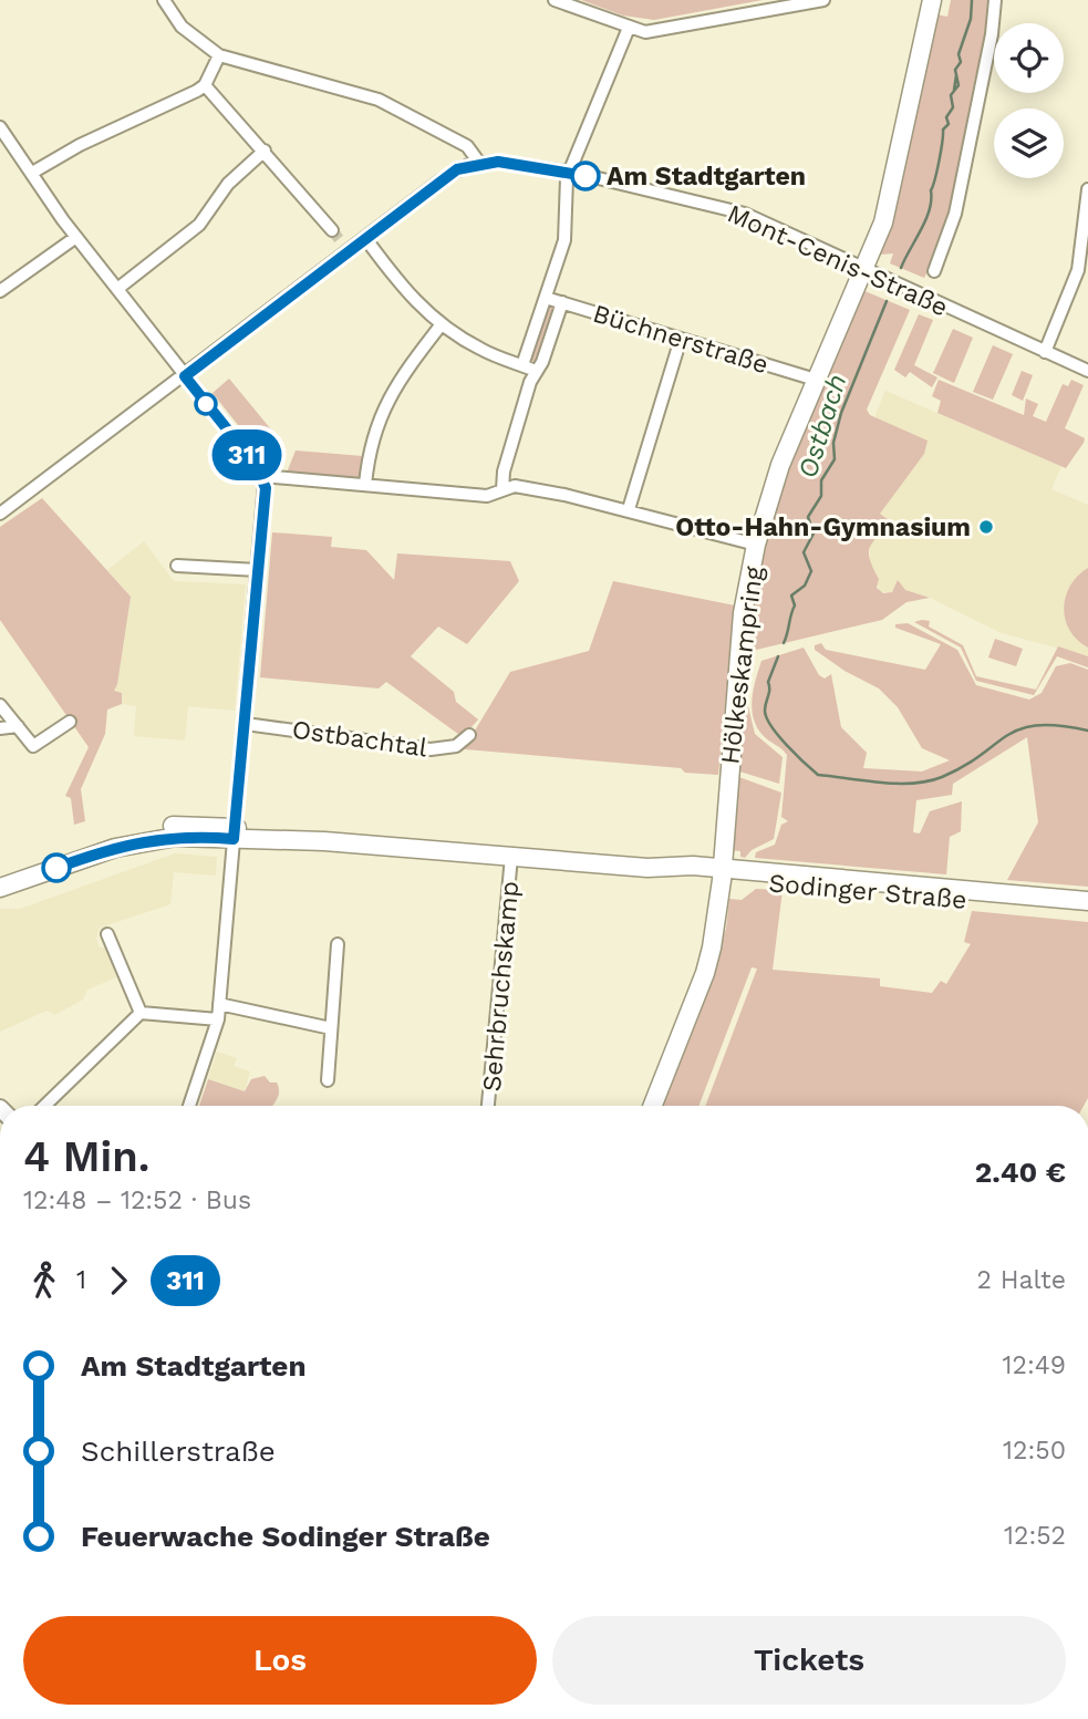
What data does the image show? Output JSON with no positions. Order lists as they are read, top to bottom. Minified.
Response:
{"streets":{"main road":["Hölkeskampring","Sodinger Straße"],"street":["Mont-Cenis-Straße","Büchnerstraße","Ostbachtal","Sehrbruchskamp"]},"crossings":[["Mont-Cenis-Straße","Hölkeskampring"],["Büchnerstraße","Hölkeskampring"],["Hölkeskampring","Sodinger Straße"],["Sodinger Straße","Sehrbruchskamp"]],"water":["Ostbach"],"places":["Am Stadtgarten","Otto-Hahn-Gymnasium"],"lines":["bus line 311"],"page":{"on_map":"311","heading":["4 Min.","12:48 – 12:52 · Bus","2.40 €"],"legs":["1","311","2 Halte"],"list":[{"name":"Am Stadtgarten","value":"12:49"},{"name":"Schillerstraße","value":"12:50"},{"name":"Feuerwache Sodinger Straße","value":"12:52"}],"buttons":["Los","Tickets"]}}
